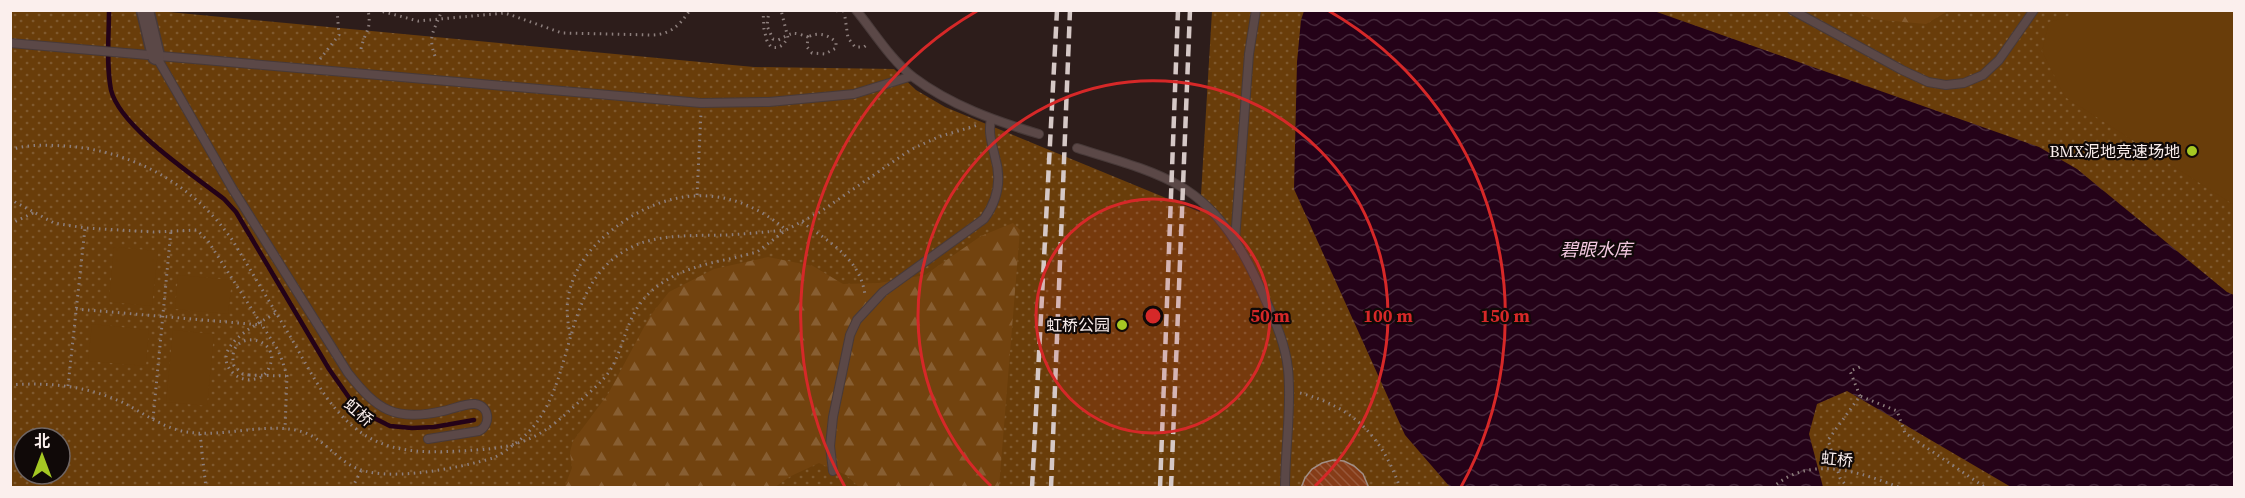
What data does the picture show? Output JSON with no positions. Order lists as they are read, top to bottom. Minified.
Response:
{"streets":{"path":["虹桥"]},"water":["碧眼水库"],"places":["BMX泥地竞速场地","虹桥公园"],"north":"top","rings":["50 m","100 m","150 m"]}
